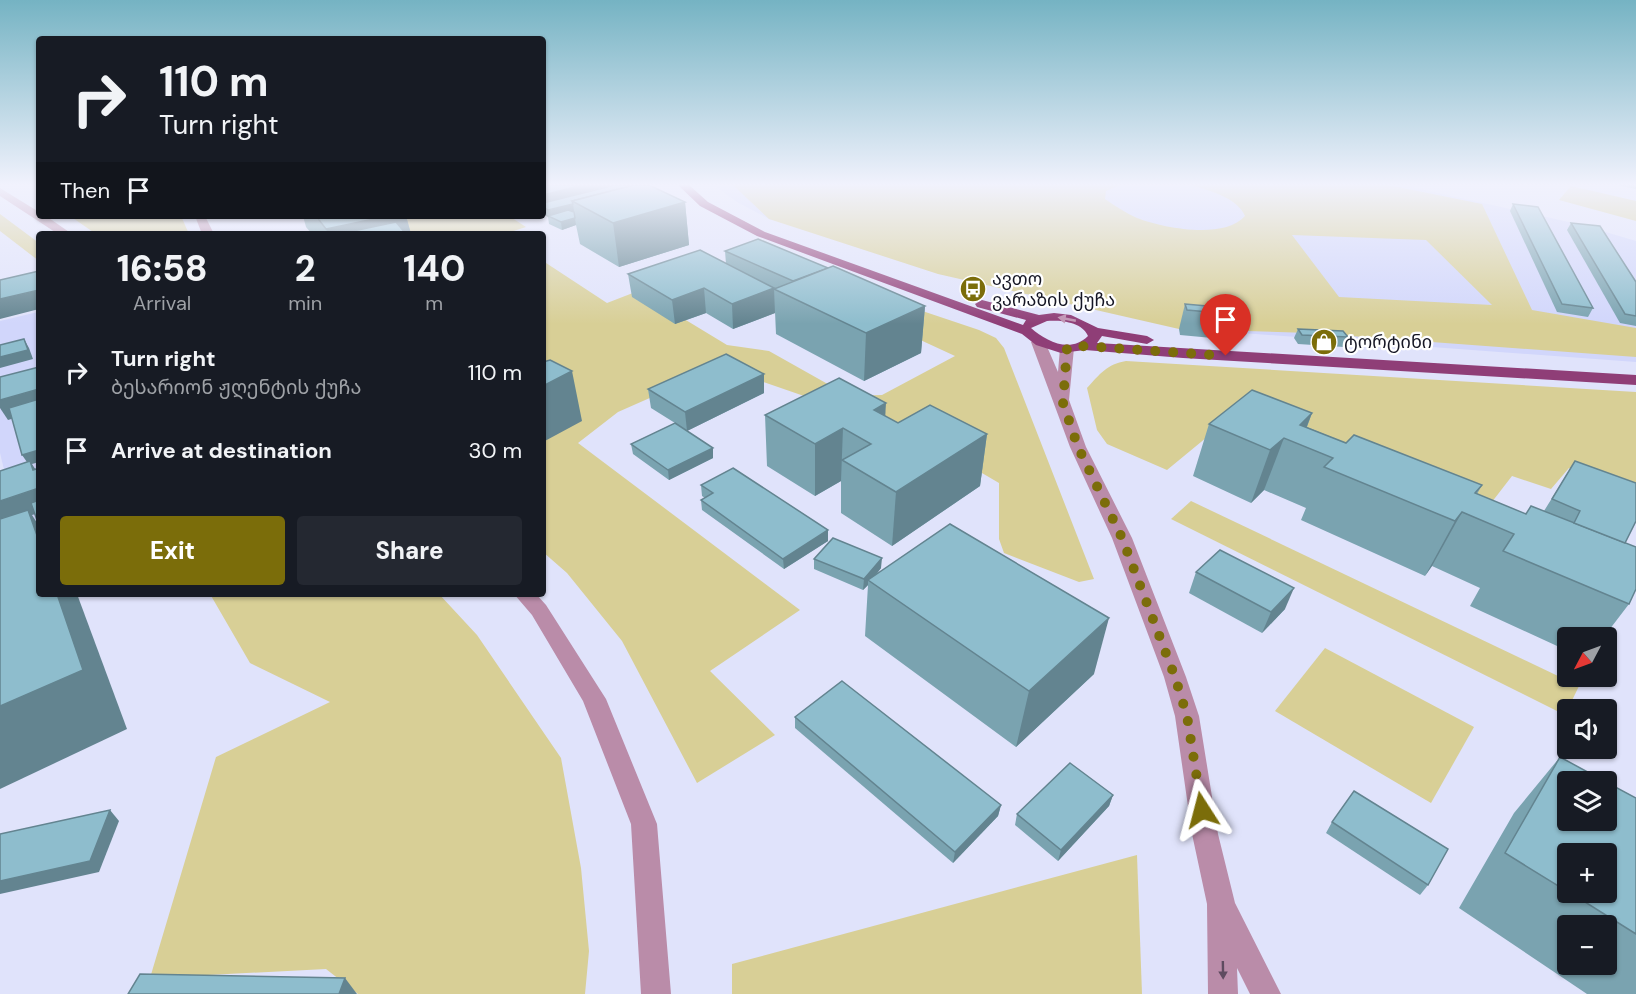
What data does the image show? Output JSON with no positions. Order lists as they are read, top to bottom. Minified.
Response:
{"places":{"bus stop":["ავთო ვარაზის ქუჩა"],"shop":["ტორტინი"]},"north":"bottom left","page":{"turn":["110 m","Turn right"],"then":"Then","eta":["16:58","Arrival","2","min","140","m"],"list":[{"name":"Turn right","note":"ბესარიონ ჟღენტის ქუჩა","value":"110 m"},{"name":"Arrive at destination","value":"30 m"}],"buttons":["Exit","Share"],"map_buttons":["+","−"]}}
